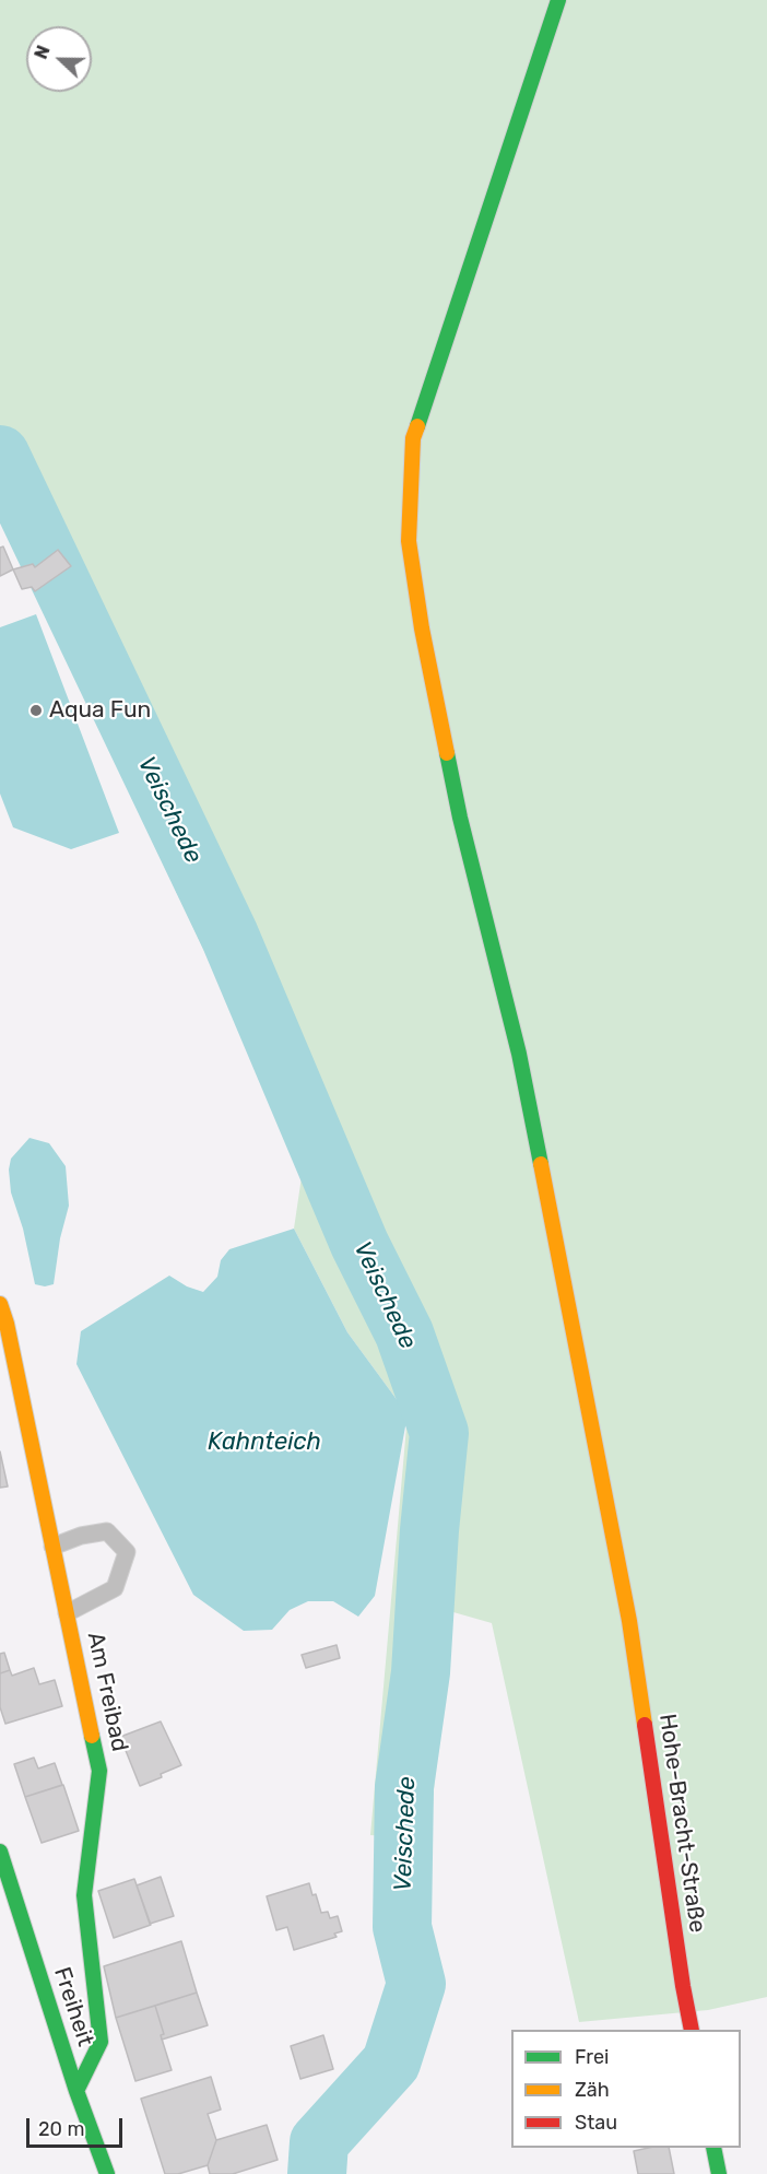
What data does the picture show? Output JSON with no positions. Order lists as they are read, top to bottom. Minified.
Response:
{"streets":{"main road":["Am Freibad","Hohe-Bracht-Straße","Freiheit"]},"crossings":[["Am Freibad","Freiheit"]],"water":["Veischede","Kahnteich"],"places":["Aqua Fun"],"legend":["Frei","Zäh","Stau"],"scale_bar":"20 m","north":"left"}
